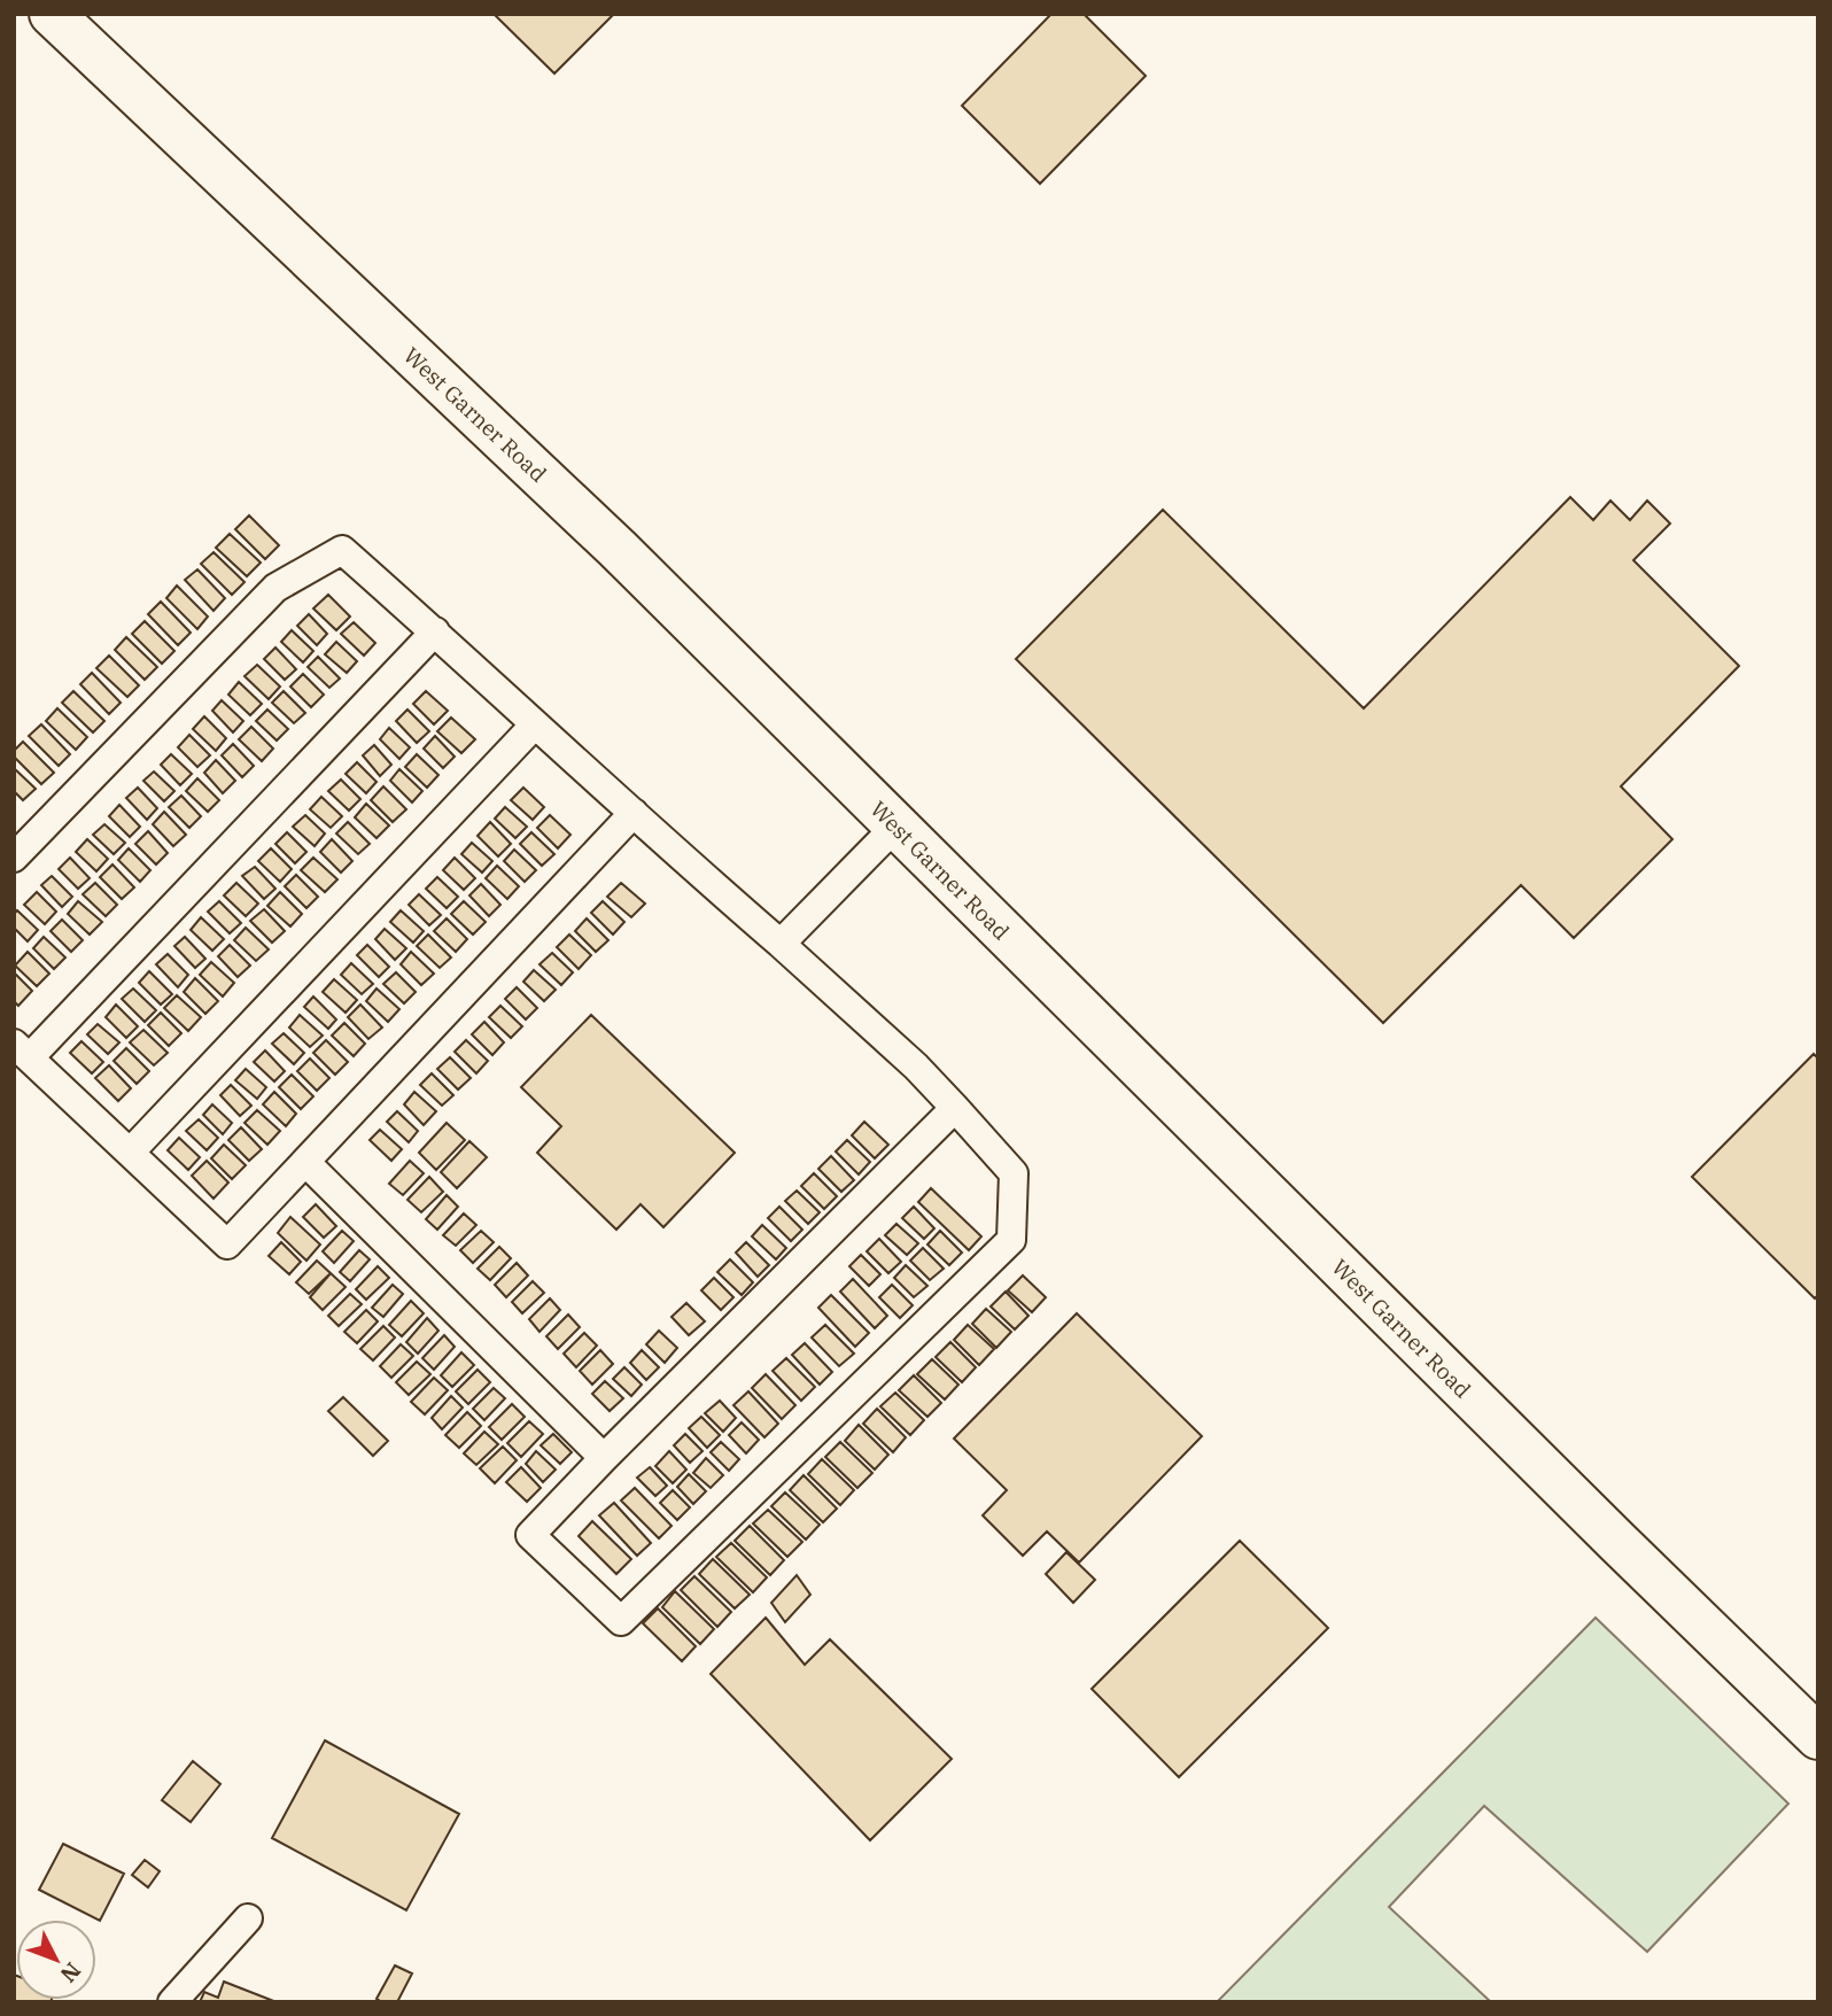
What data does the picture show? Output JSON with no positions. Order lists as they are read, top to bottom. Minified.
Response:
{"streets":{"main road":["West Garner Road"]},"north":"bottom right"}
